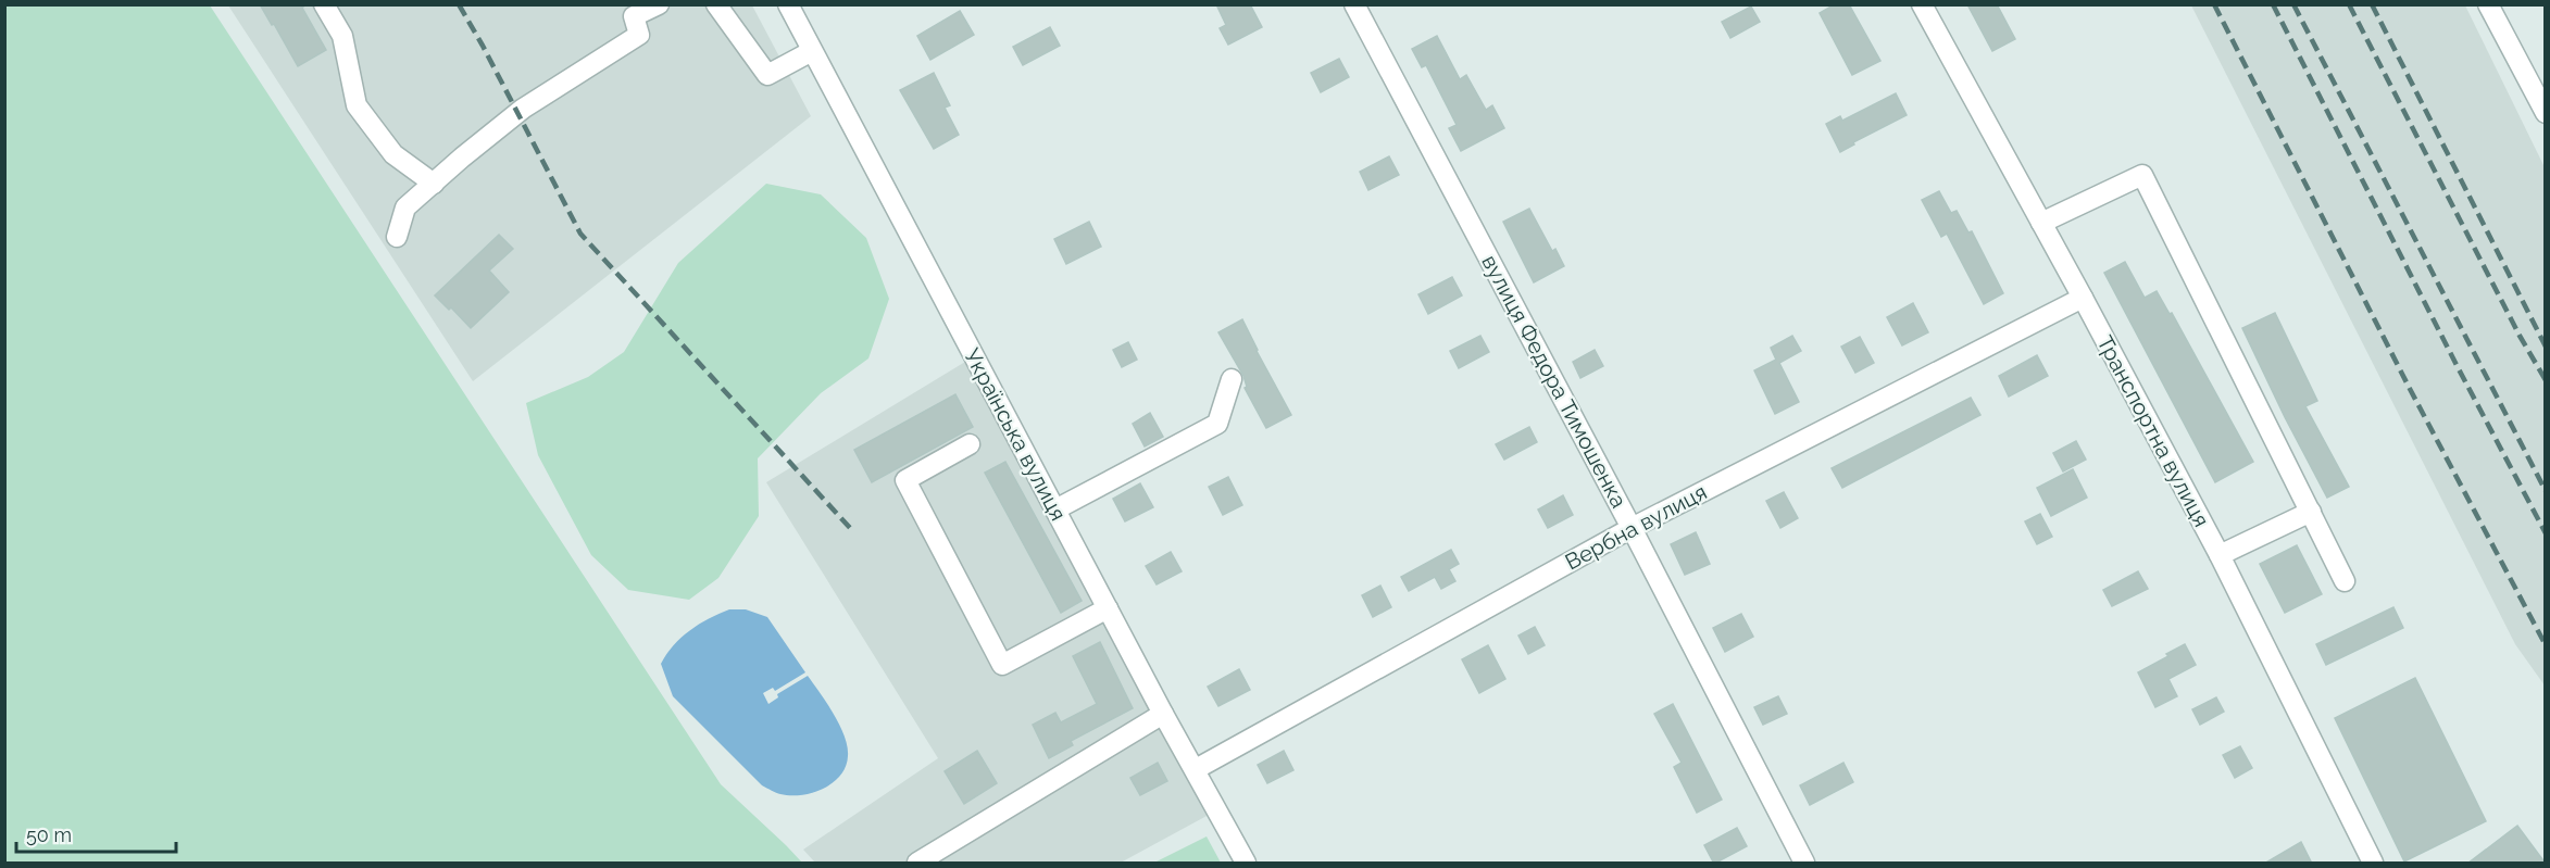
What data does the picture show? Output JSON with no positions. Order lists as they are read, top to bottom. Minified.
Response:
{"streets":{"street":["вулиця Федора Тимошенка","Транспортна вулиця","Українська вулиця","Вербна вулиця"]},"crossings":[["вулиця Федора Тимошенка","Вербна вулиця"],["Транспортна вулиця","Вербна вулиця"],["Українська вулиця","Вербна вулиця"]],"scale_bar":"50 m"}
